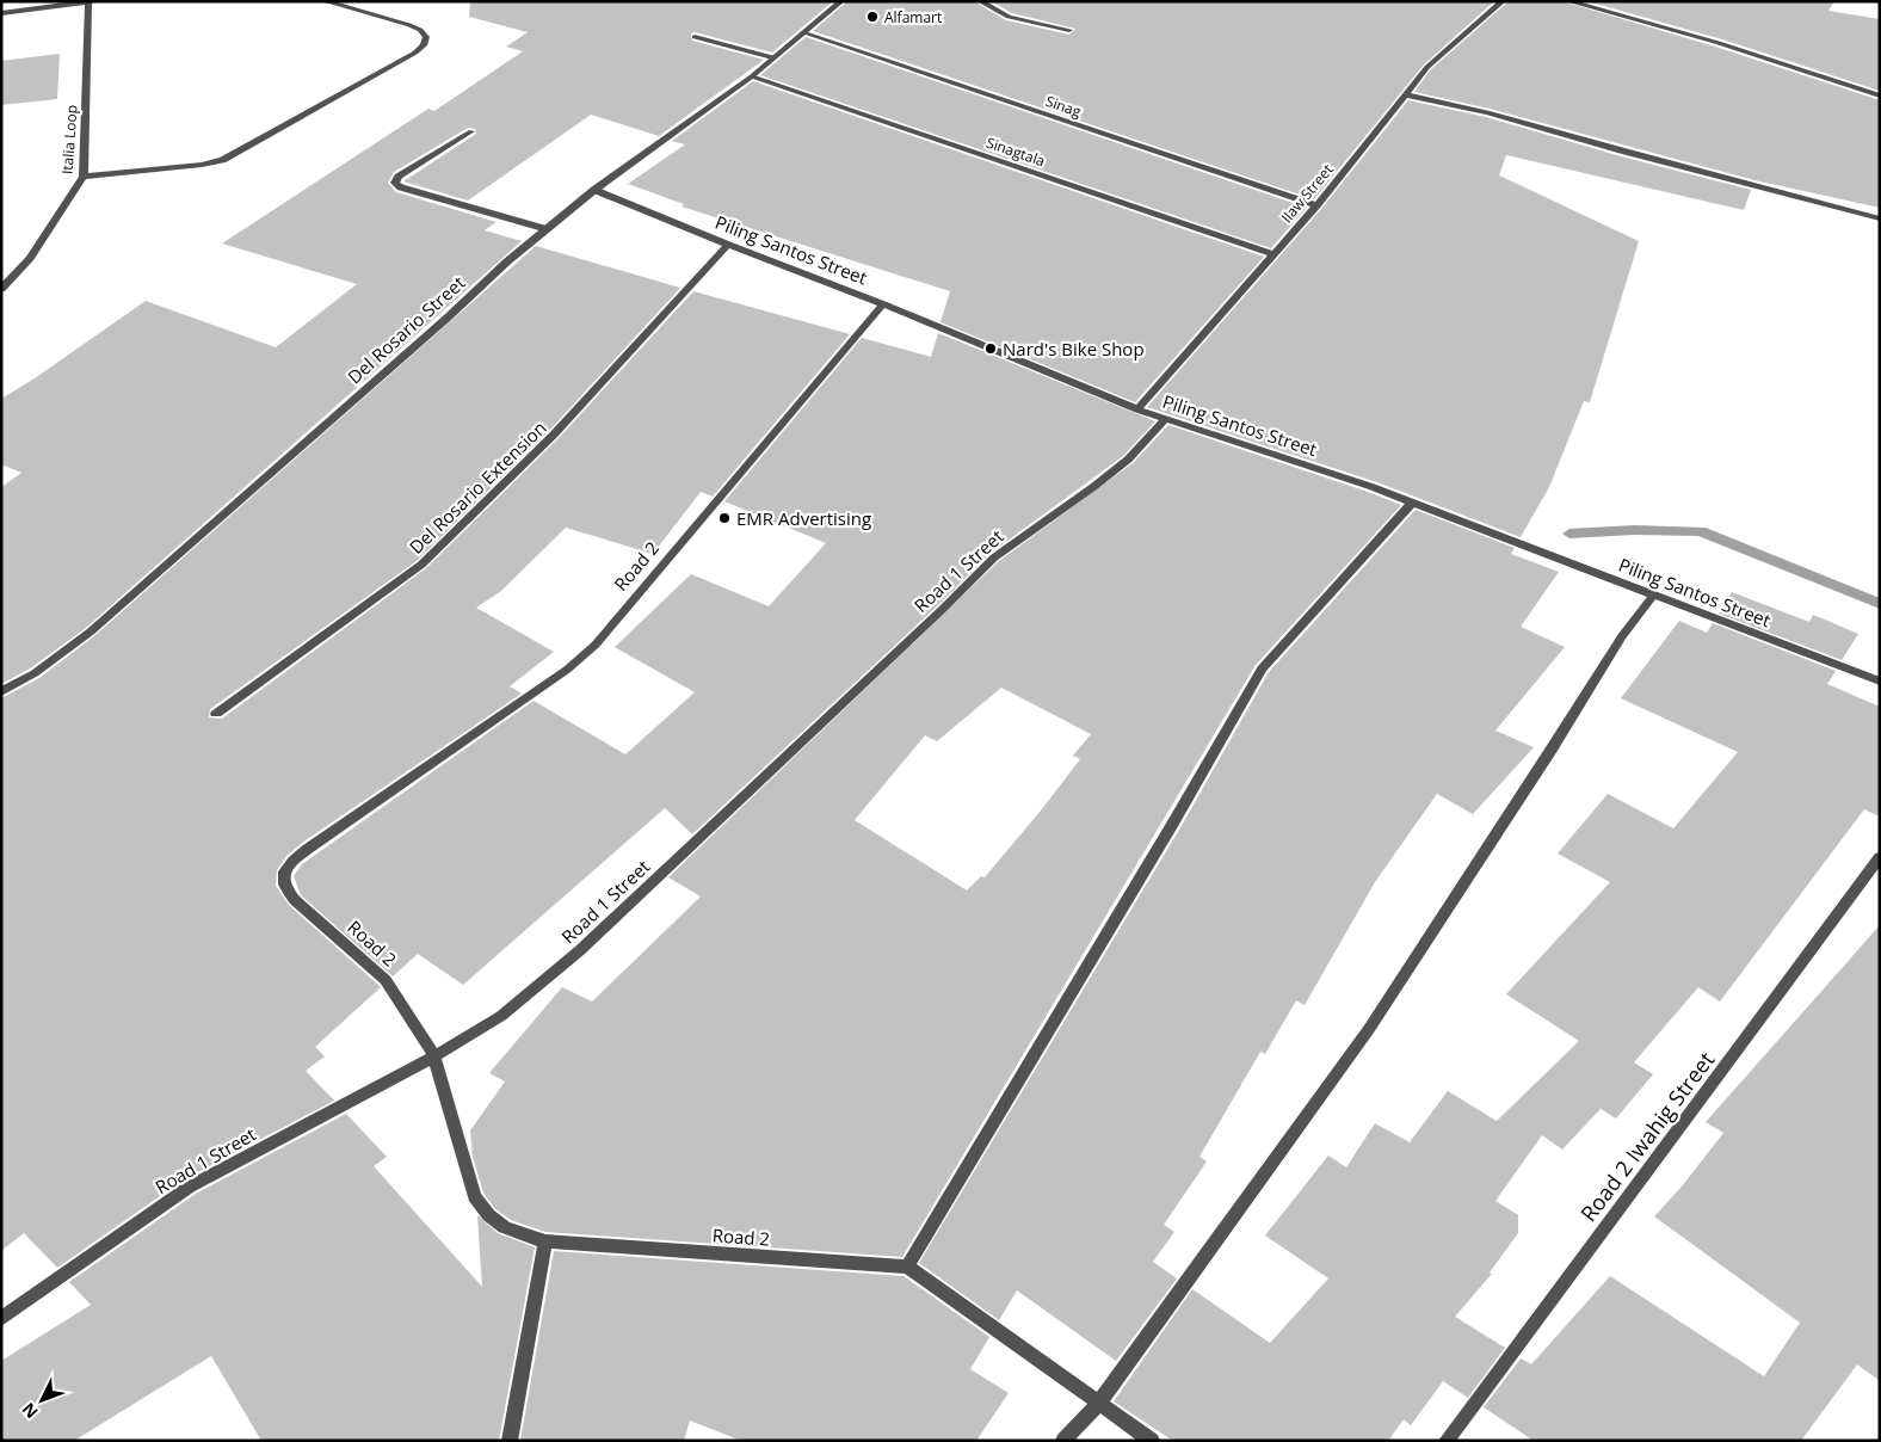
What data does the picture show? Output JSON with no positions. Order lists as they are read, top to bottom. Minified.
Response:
{"streets":{"street":["Sinag","Italia Loop","Sinagtala","Ilaw Street","Piling Santos Street","Del Rosario Street","Del Rosario Extension","Road 2","Road 1 Street","Road 2 Iwahig Street"]},"crossings":[["Sinag","Ilaw Street"],["Sinag","Del Rosario Street"],["Sinagtala","Ilaw Street"],["Sinagtala","Del Rosario Street"],["Ilaw Street","Piling Santos Street"],["Piling Santos Street","Del Rosario Street"],["Piling Santos Street","Del Rosario Extension"],["Piling Santos Street","Road 2"],["Piling Santos Street","Road 1 Street"],["Road 2","Road 1 Street"]],"places":["Alfamart","Nard's Bike Shop","EMR Advertising"],"north":"bottom left"}
